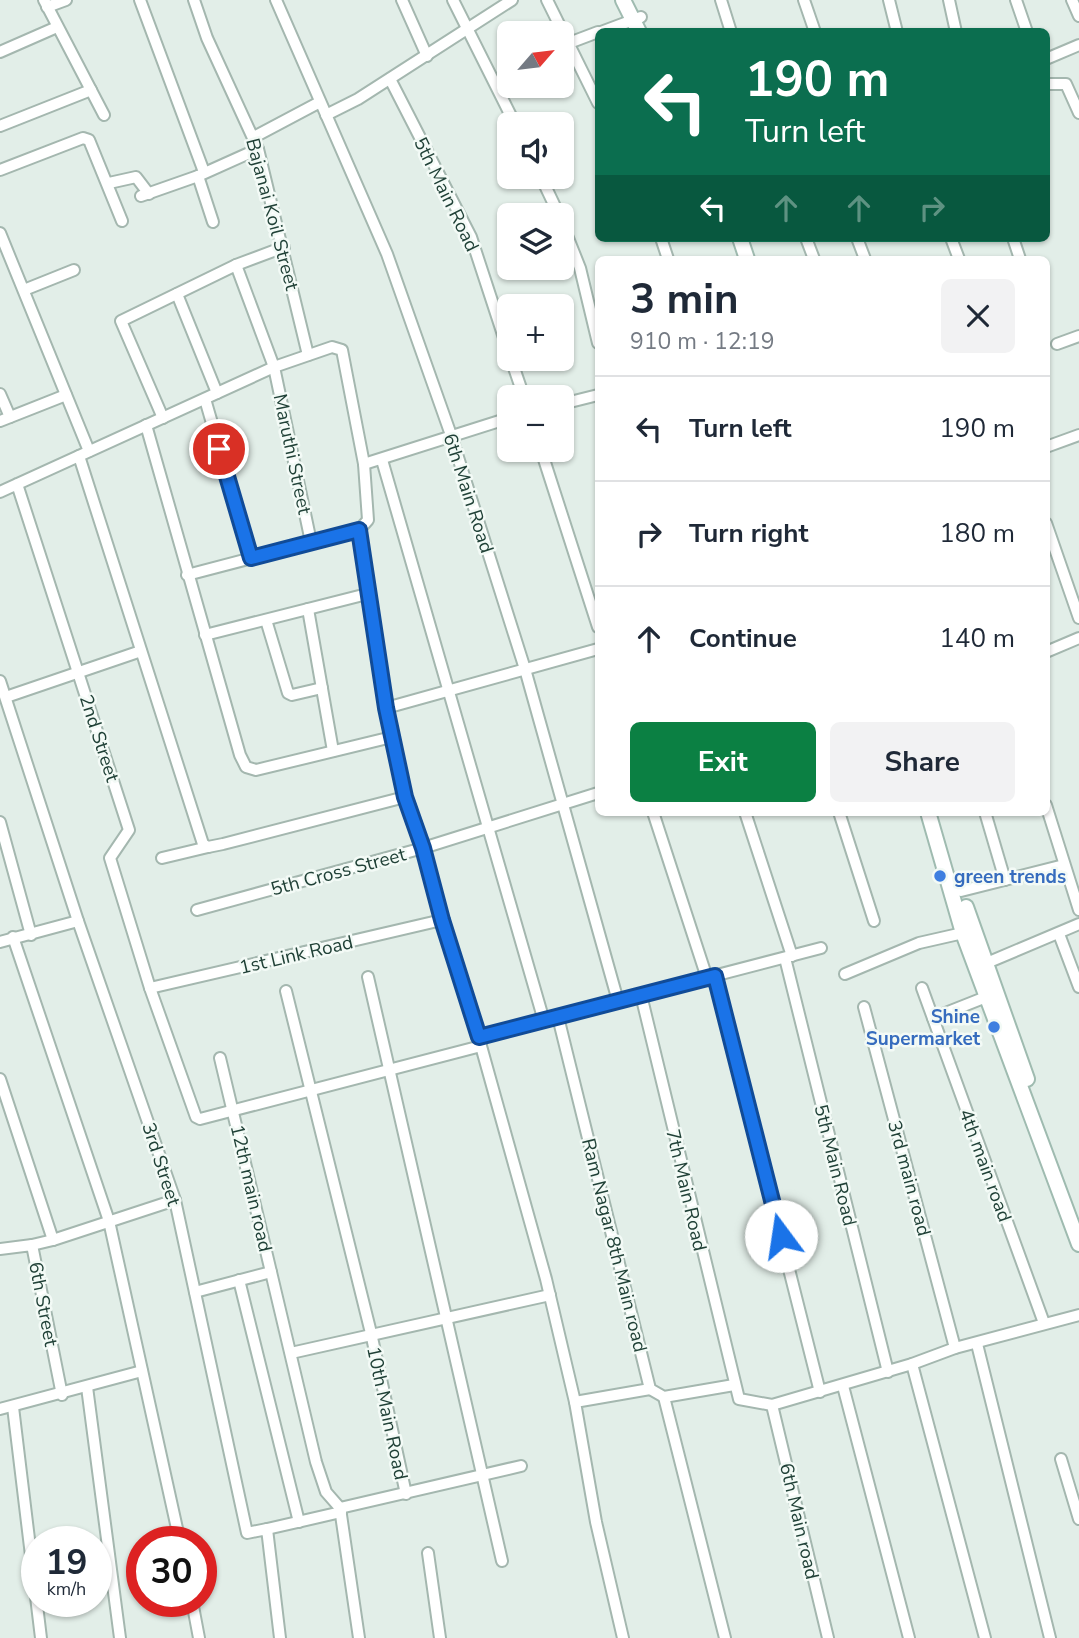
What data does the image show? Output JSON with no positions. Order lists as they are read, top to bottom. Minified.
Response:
{"streets":{"street":["5th Main Road","Bajanai Koil Street","Maruthi Street","6th Main Road","2nd Street","5th Cross Street","1st Link Road","3rd Street","4th main road","3rd main road","12th main road","7th Main Road","Ram Nagar 8th Main road","6th Street","10th Main Road","6th Main road"]},"crossings":[["6th Main Road","5th Cross Street"],["2nd Street","1st Link Road"],["3rd Street","12th main road"]],"places":["green trends","Shine Supermarket"],"north":"top right","page":{"map_buttons":["+","−"],"turn":["190 m","Turn left"],"heading":["3 min","910 m · 12:19"],"list":[{"name":"Turn left","value":"190 m"},{"name":"Turn right","value":"180 m"},{"name":"Continue","value":"140 m"}],"buttons":["Exit","Share"],"speed":"19 km/h","limit":"30"}}
